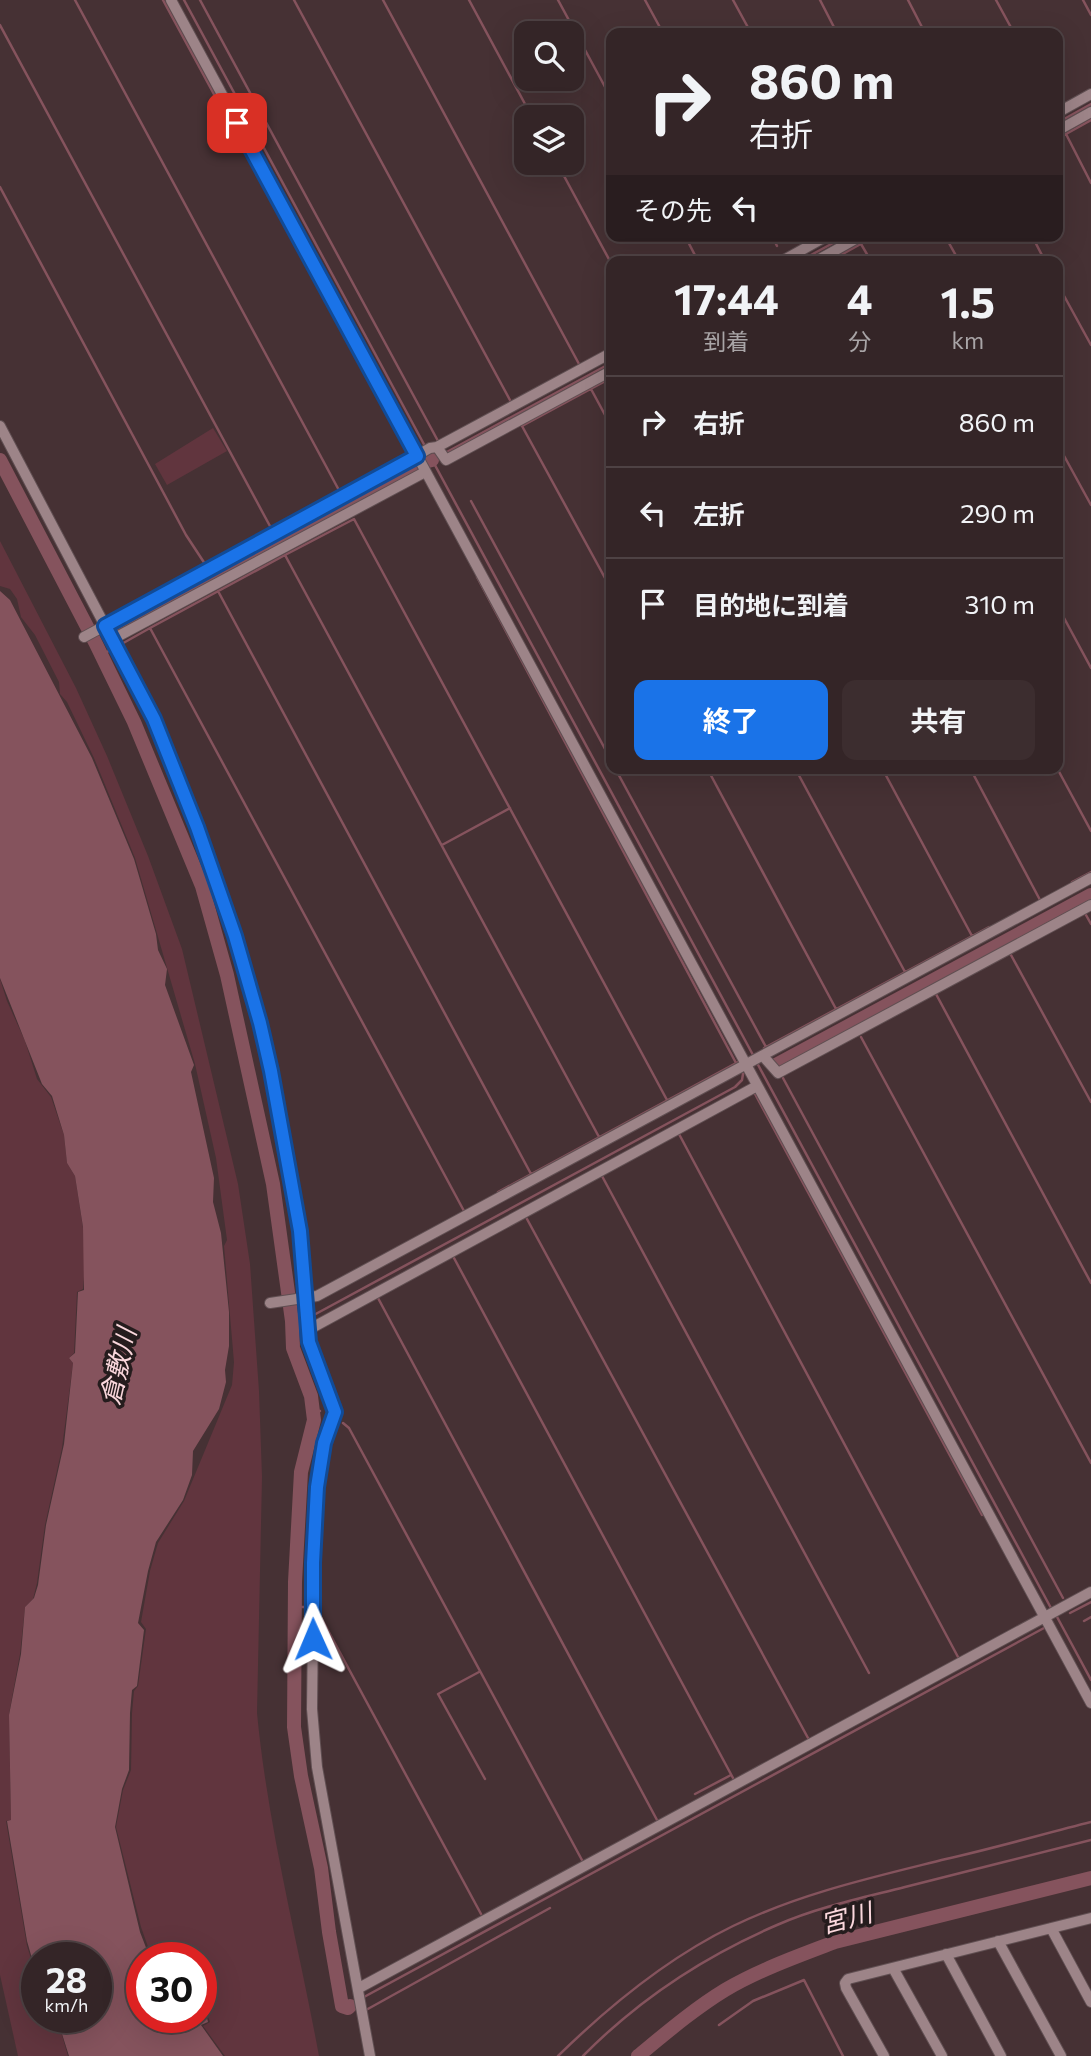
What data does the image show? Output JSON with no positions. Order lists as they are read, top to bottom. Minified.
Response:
{"water":["倉敷川","宮川"],"page":{"turn":["860 m","右折"],"then":"その先","eta":["17:44","到着","4","分","1.5","km"],"list":[{"name":"右折","value":"860 m"},{"name":"左折","value":"290 m"},{"name":"目的地に到着","value":"310 m"}],"buttons":["終了","共有"],"speed":"28 km/h","limit":"30"}}
